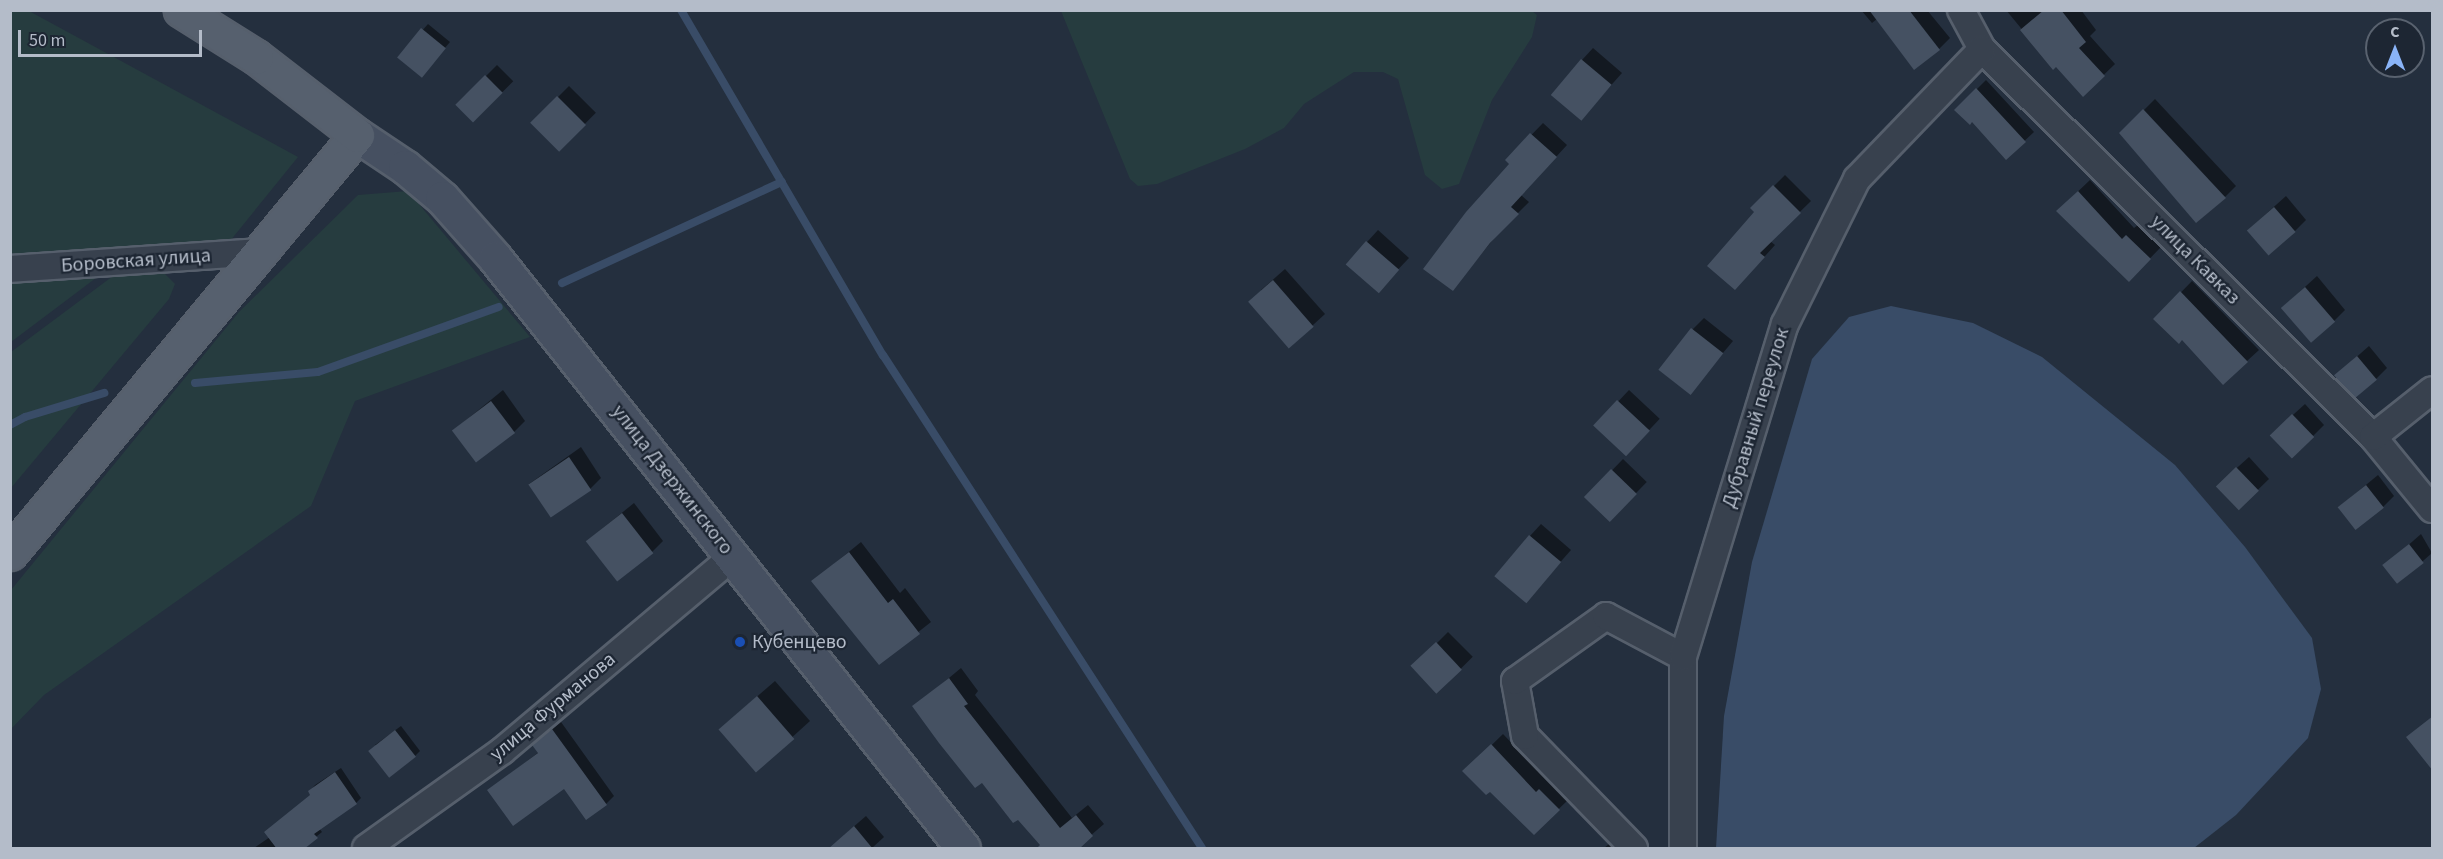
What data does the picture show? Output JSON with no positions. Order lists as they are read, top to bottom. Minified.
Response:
{"streets":{"main road":["улица Дзержинского"],"street":["улица Кавказ","Боровская улица","Дубравный переулок","улица Фурманова"]},"crossings":[["улица Кавказ","Дубравный переулок"],["улица Дзержинского","улица Фурманова"]],"places":["Кубенцево"],"scale_bar":"50 m","north":"top"}
